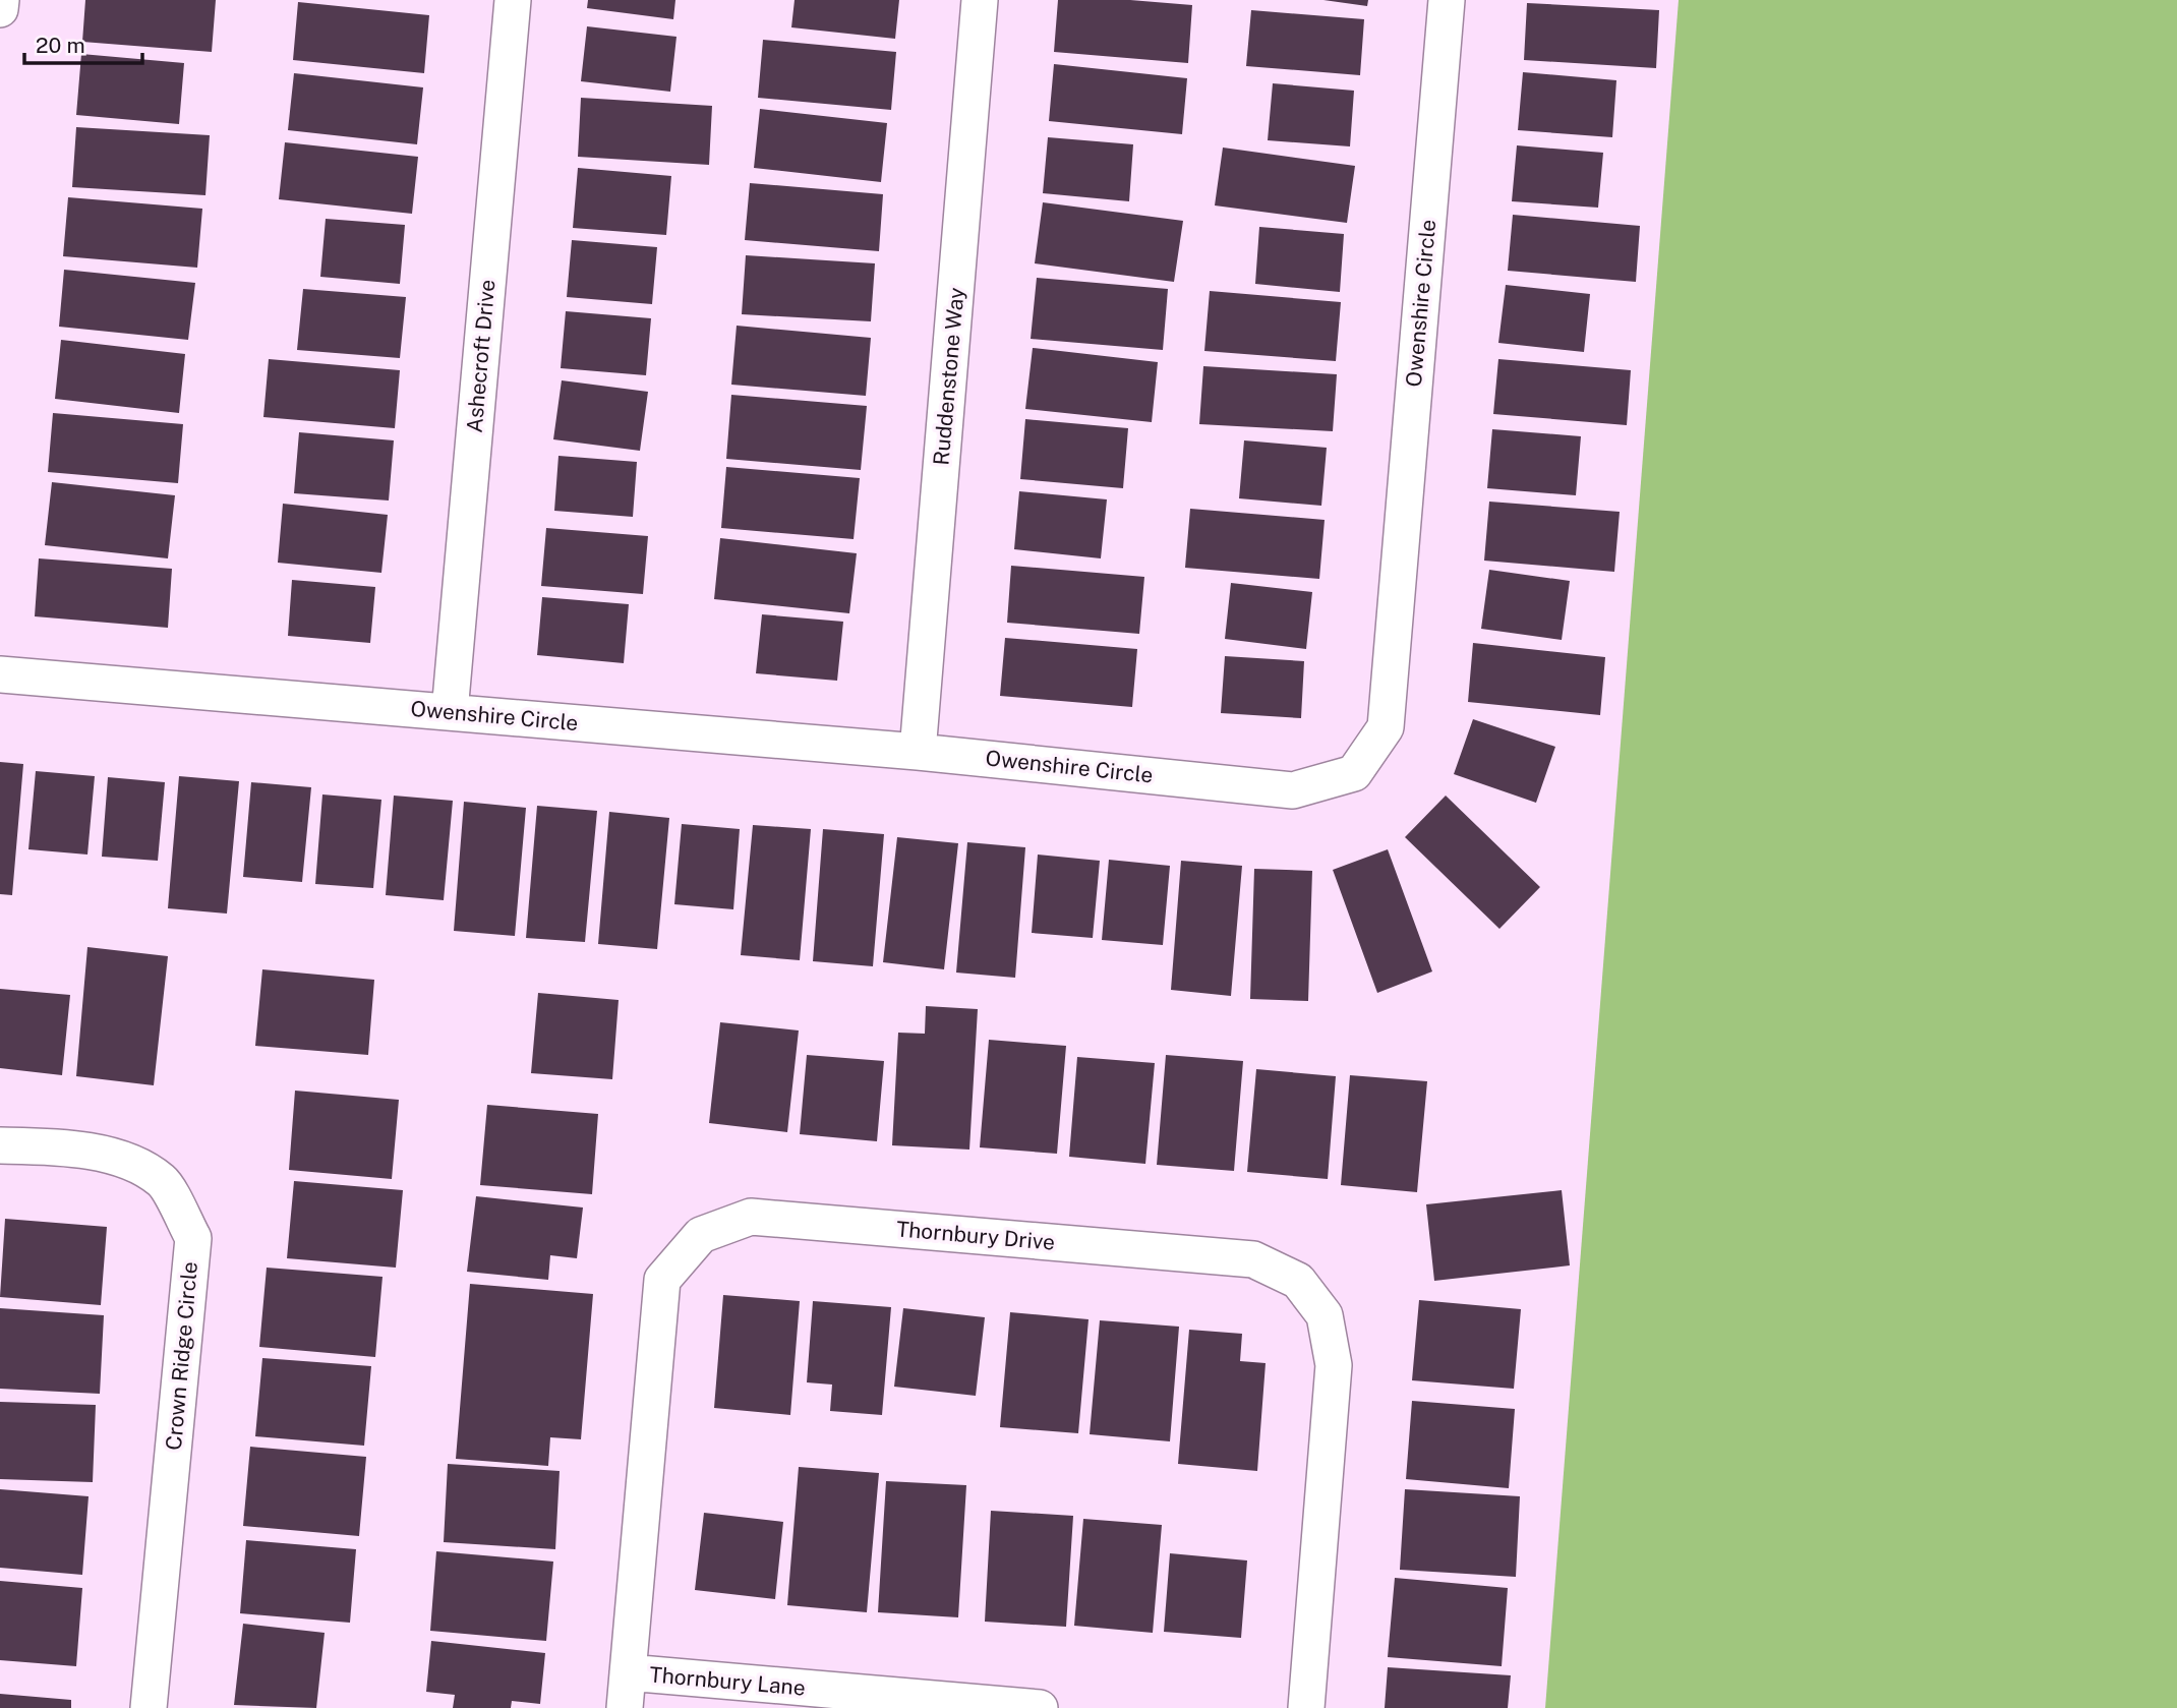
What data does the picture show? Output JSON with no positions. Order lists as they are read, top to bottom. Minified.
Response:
{"streets":{"street":["Owenshire Circle","Ashecroft Drive","Ruddenstone Way","Thornbury Drive","Crown Ridge Circle","Thornbury Lane"]},"crossings":[["Owenshire Circle","Ashecroft Drive"],["Owenshire Circle","Ruddenstone Way"],["Thornbury Drive","Thornbury Lane"]],"scale_bar":"20 m"}
